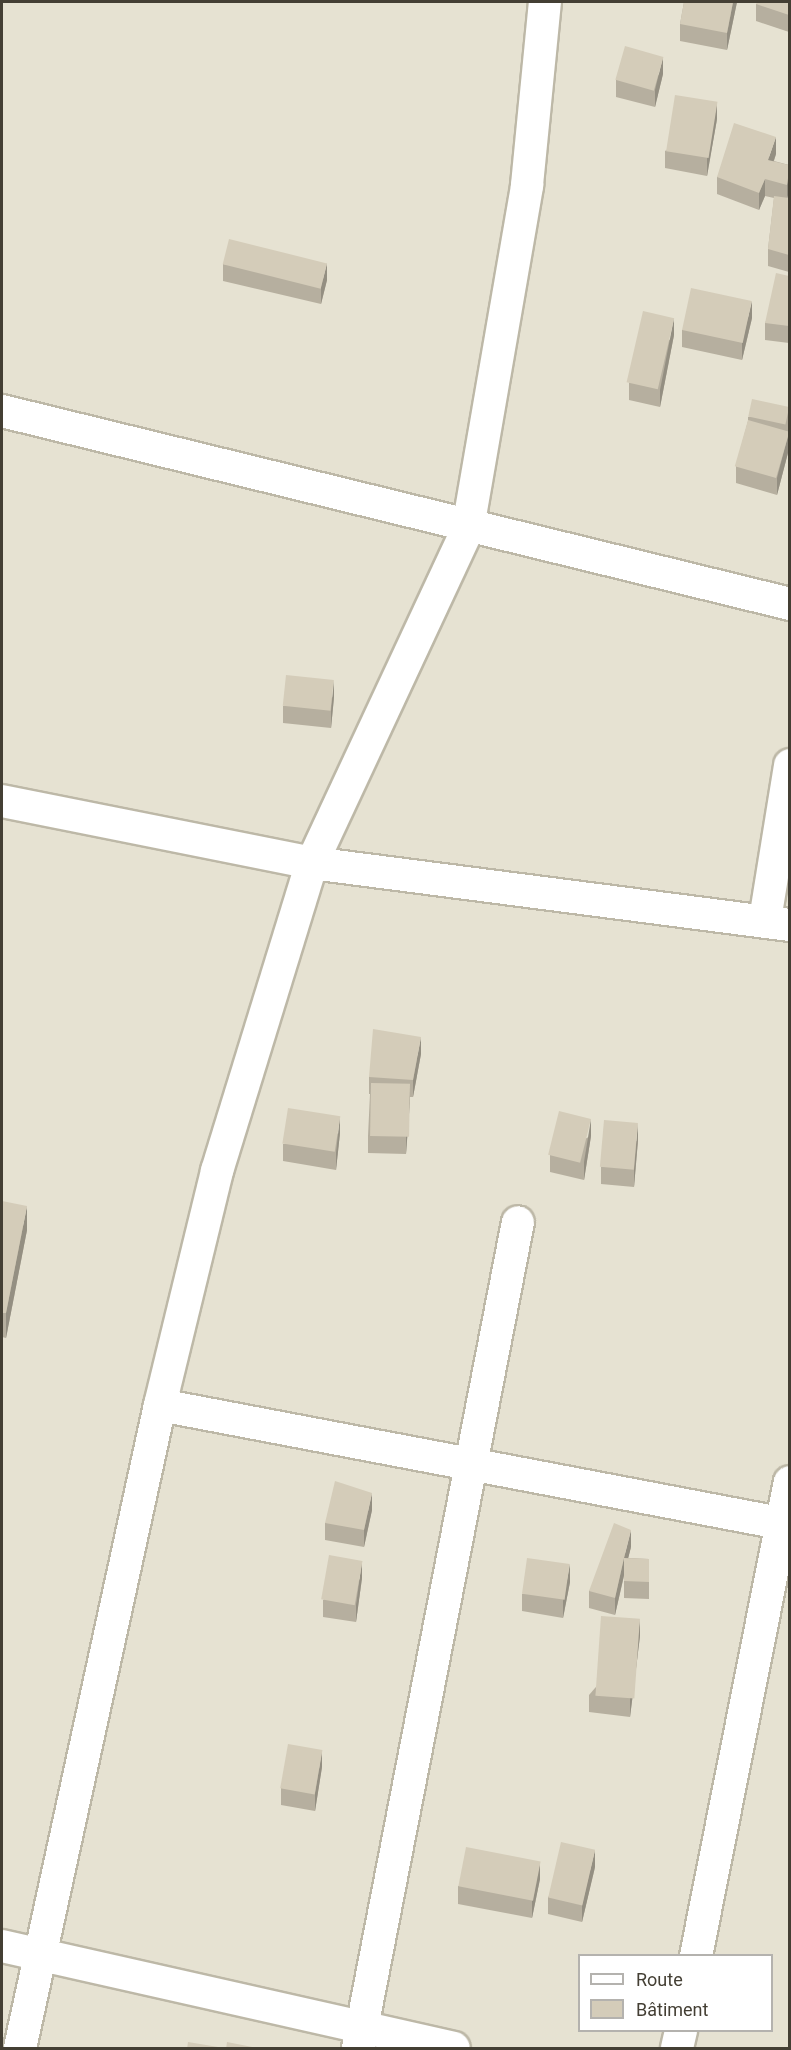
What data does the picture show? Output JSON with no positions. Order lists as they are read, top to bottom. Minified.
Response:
{"legend":["Route","Bâtiment"]}
